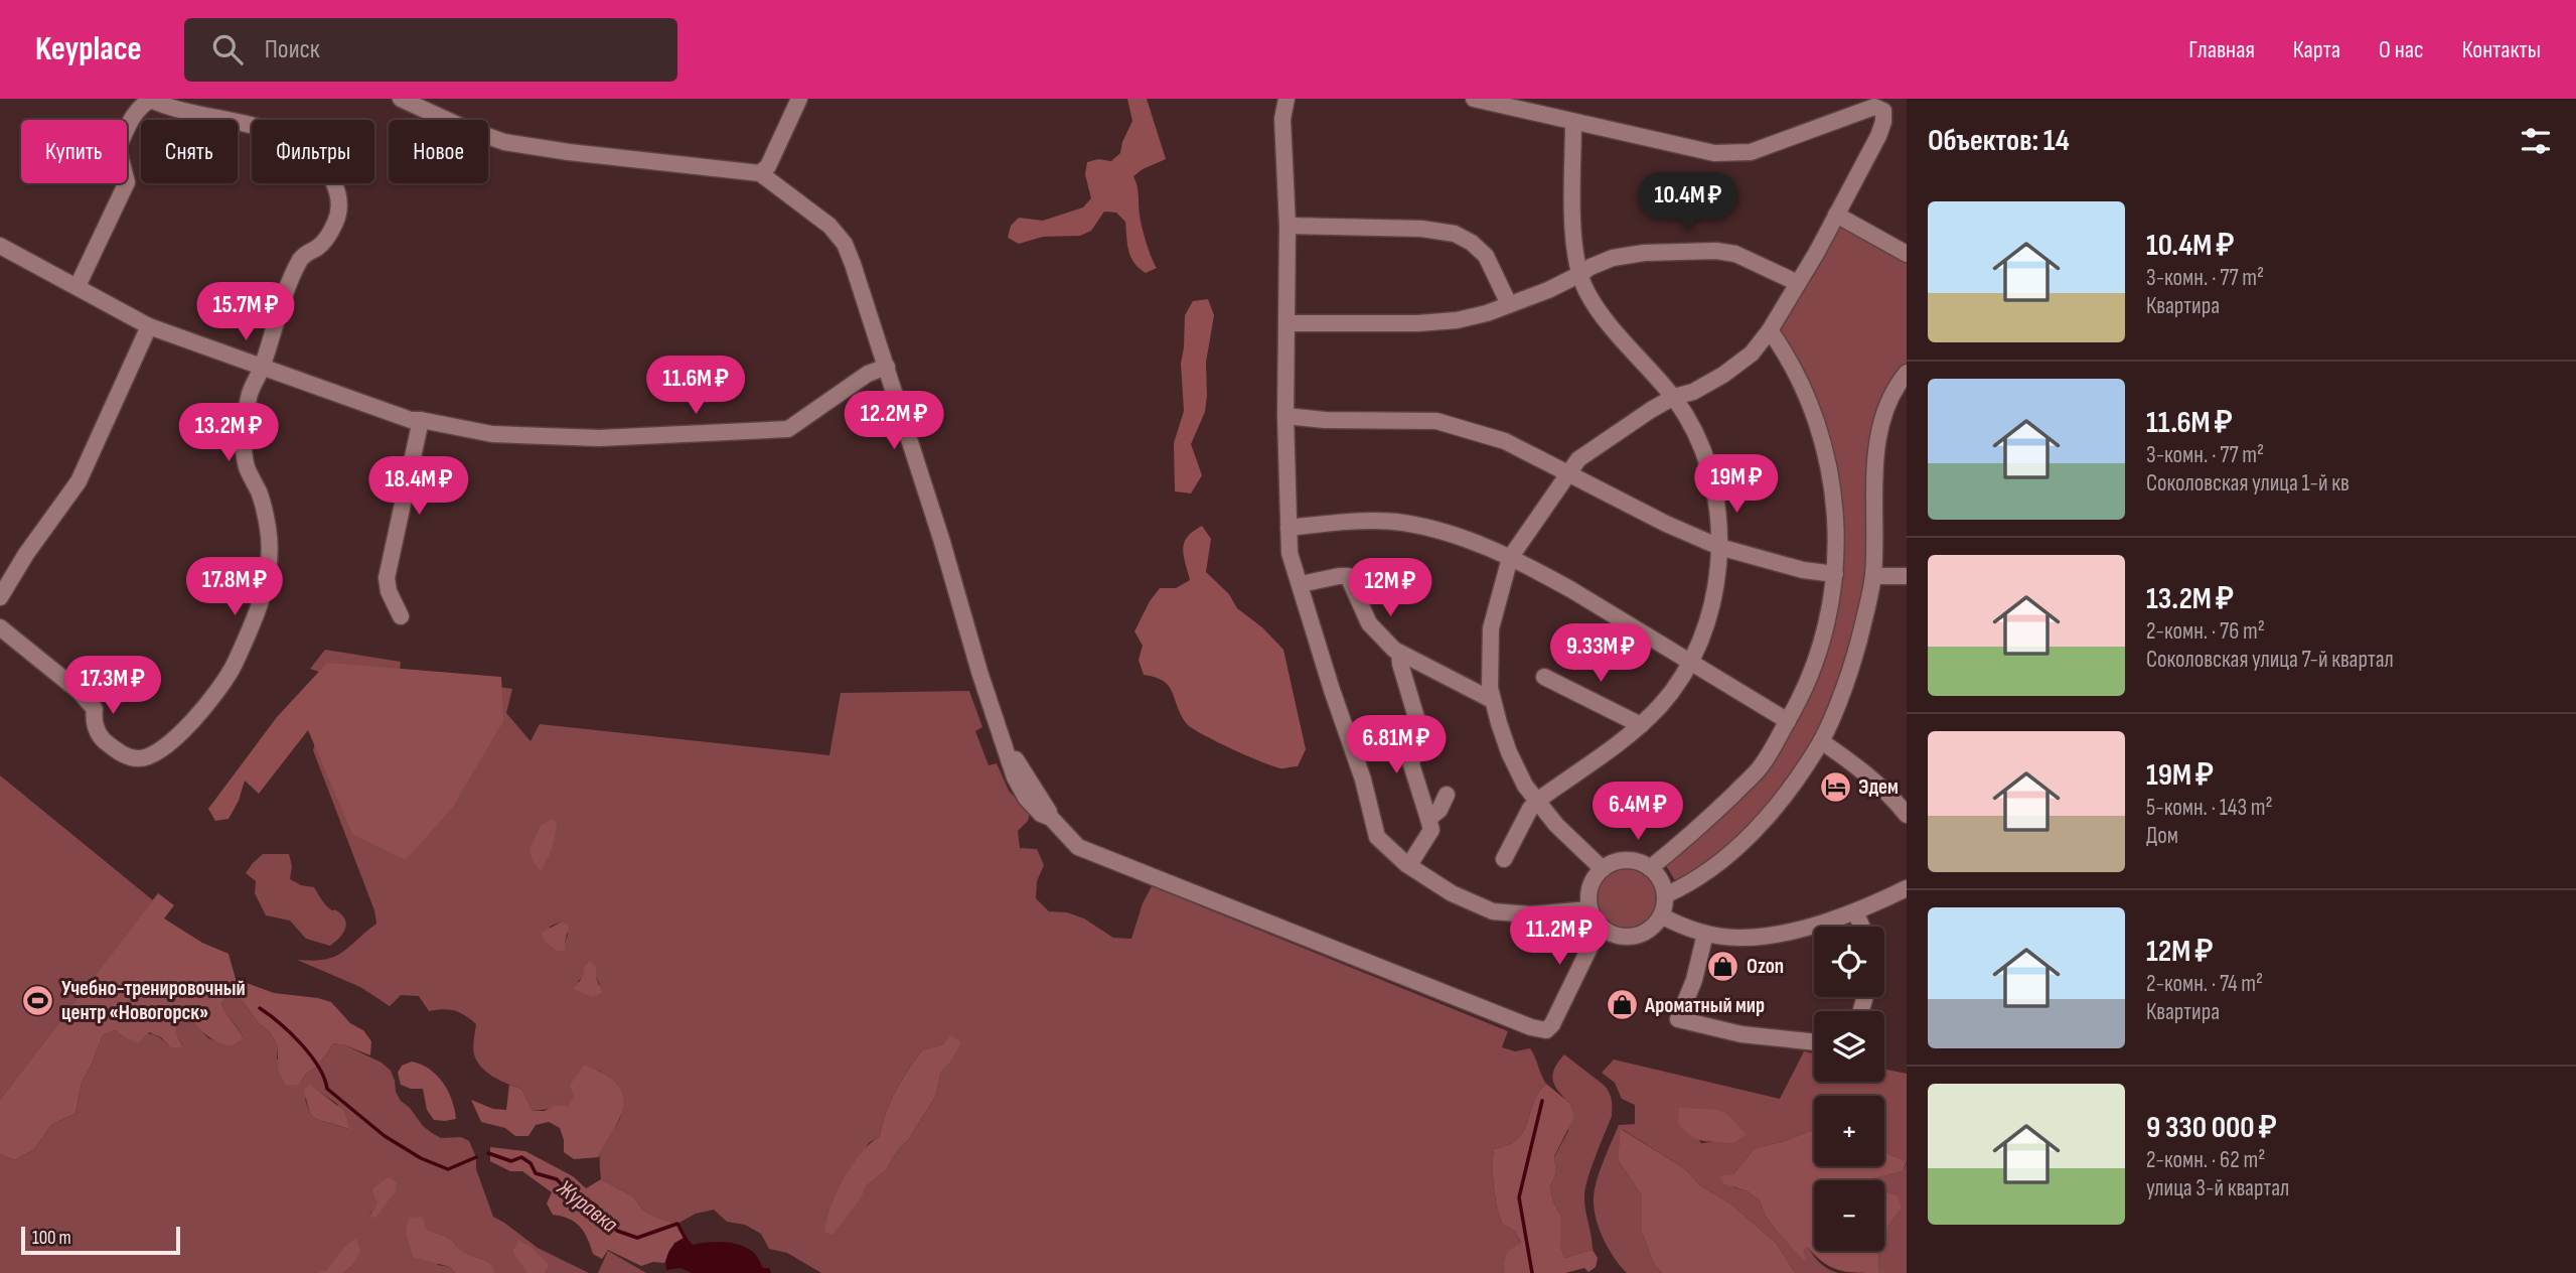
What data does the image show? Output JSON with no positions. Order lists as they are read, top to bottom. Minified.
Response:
{"water":["Журавка"],"places":{"hotel":["Эдем"],"shop":["Ozon","Ароматный мир"],"sports":["Учебно-тренировочный центр «Новогорск»"]},"scale_bar":"100 m","page":{"header":"Keyplace","search":"Поиск","nav":["Главная","Карта","О нас","Контакты"],"heading":"Объектов: 14","chip":["Купить","Снять","Фильтры","Новое"],"price":["10.4M ₽","15.7M ₽","11.6M ₽","12.2M ₽","13.2M ₽","19M ₽","18.4M ₽","17.8M ₽","12M ₽","9.33M ₽","17.3M ₽","6.81M ₽","6.4M ₽","11.2M ₽"],"list":[{"name":"10.4M ₽","note":"3-комн. · 77 m² · Квартира"},{"name":"11.6M ₽","note":"3-комн. · 77 m² · Соколовская улица 1-й кв"},{"name":"13.2M ₽","note":"2-комн. · 76 m² · Соколовская улица 7-й квартал"},{"name":"19M ₽","note":"5-комн. · 143 m² · Дом"},{"name":"12M ₽","note":"2-комн. · 74 m² · Квартира"},{"name":"9 330 000 ₽","note":"2-комн. · 62 m² · улица 3-й квартал"}],"map_buttons":["+","−"],"scale":"100 m"}}
